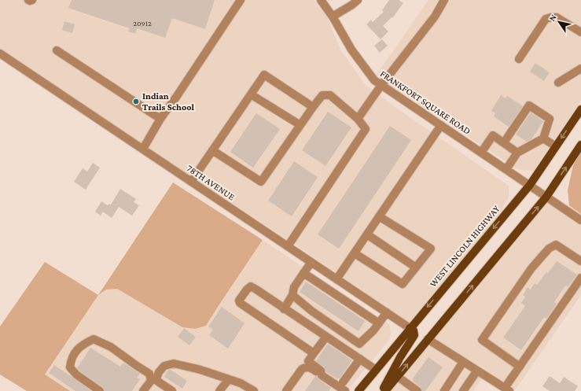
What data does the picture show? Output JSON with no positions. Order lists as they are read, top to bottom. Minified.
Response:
{"streets":{"main road":["WEST LINCOLN HIGHWAY"],"street":["FRANKFORT SQUARE ROAD","78TH AVENUE"]},"crossings":[["FRANKFORT SQUARE ROAD","WEST LINCOLN HIGHWAY"],["78TH AVENUE","WEST LINCOLN HIGHWAY"]],"places":["Indian Trails School"],"house_numbers":["20912"],"north":"top left"}
